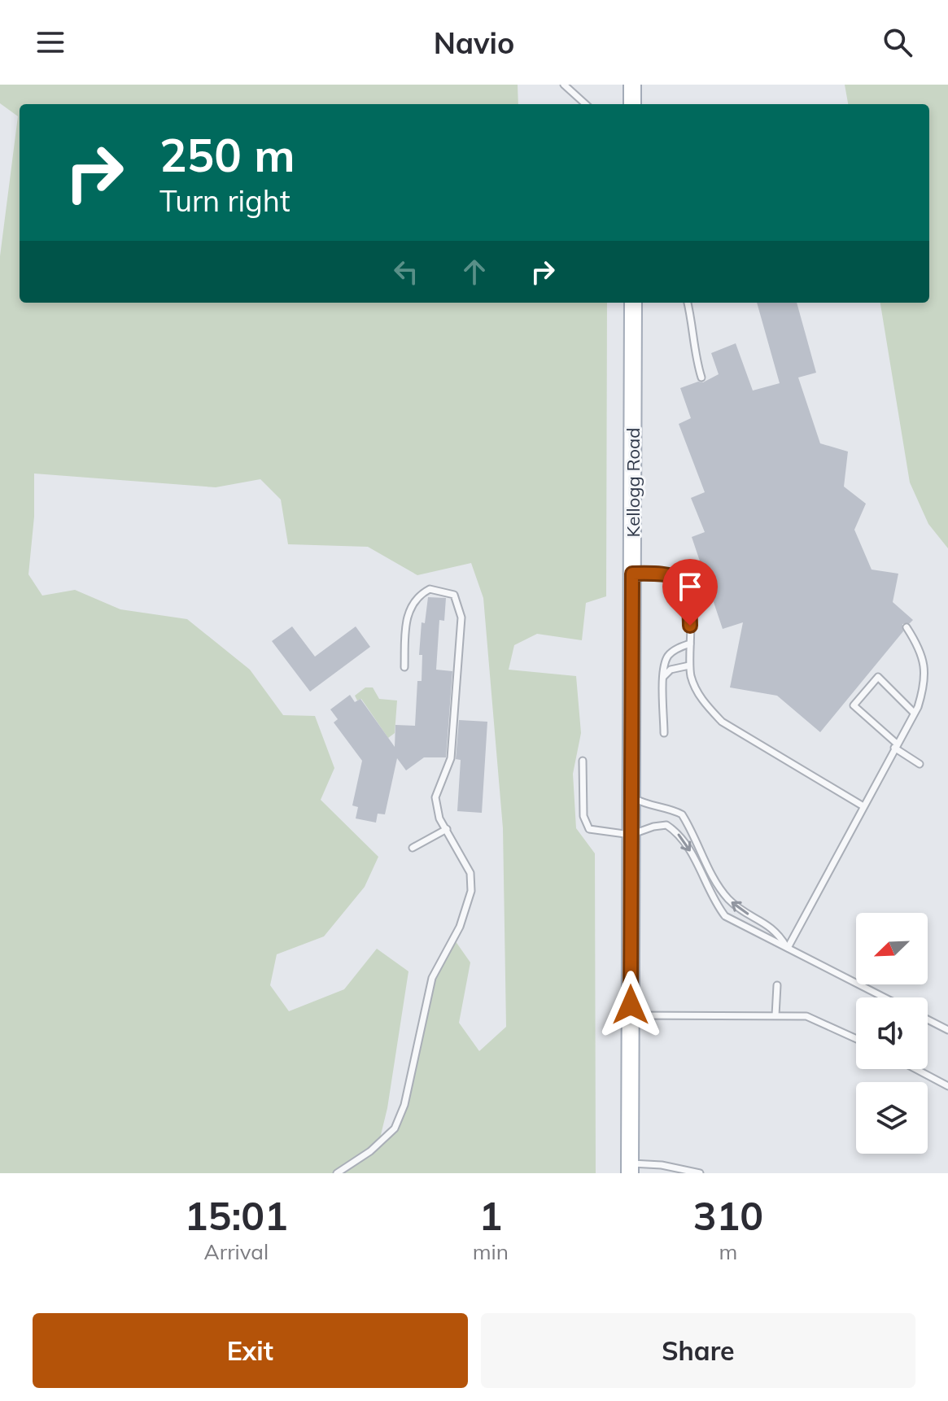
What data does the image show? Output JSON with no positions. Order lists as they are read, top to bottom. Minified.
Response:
{"streets":{"main road":["Kellogg Road"]},"north":"bottom left","page":{"header":"Navio","turn":["250 m","Turn right"],"eta":["15:01","Arrival","1","min","310","m"],"buttons":["Exit","Share"]}}
